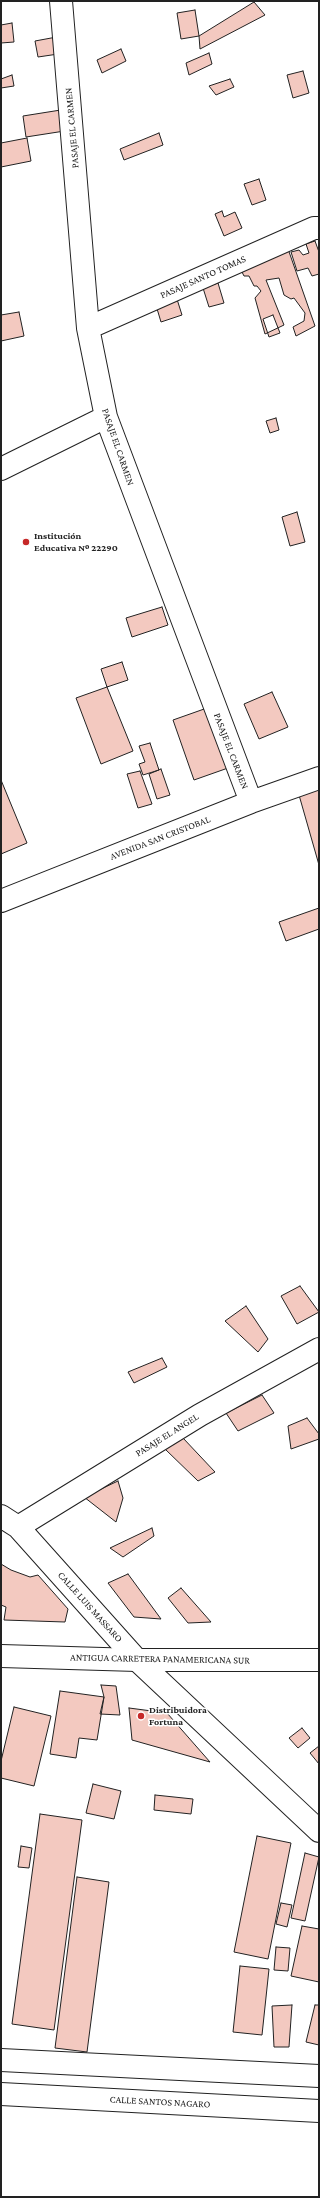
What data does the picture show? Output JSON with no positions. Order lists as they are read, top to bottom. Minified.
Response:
{"streets":{"main road":["PASAJE EL CARMEN","PASAJE SANTO TOMAS","AVENIDA SAN CRISTOBAL","PASAJE EL ANGEL","CALLE LUIS MASSARO","ANTIGUA CARRETERA PANAMERICANA SUR","CALLE SANTOS NAGARO"]},"crossings":[["PASAJE EL CARMEN","PASAJE SANTO TOMAS"],["PASAJE EL CARMEN","AVENIDA SAN CRISTOBAL"],["PASAJE EL ANGEL","CALLE LUIS MASSARO"],["CALLE LUIS MASSARO","ANTIGUA CARRETERA PANAMERICANA SUR"]],"places":["Institución Educativa Nº 22290","Distribuidora Fortuna"]}
